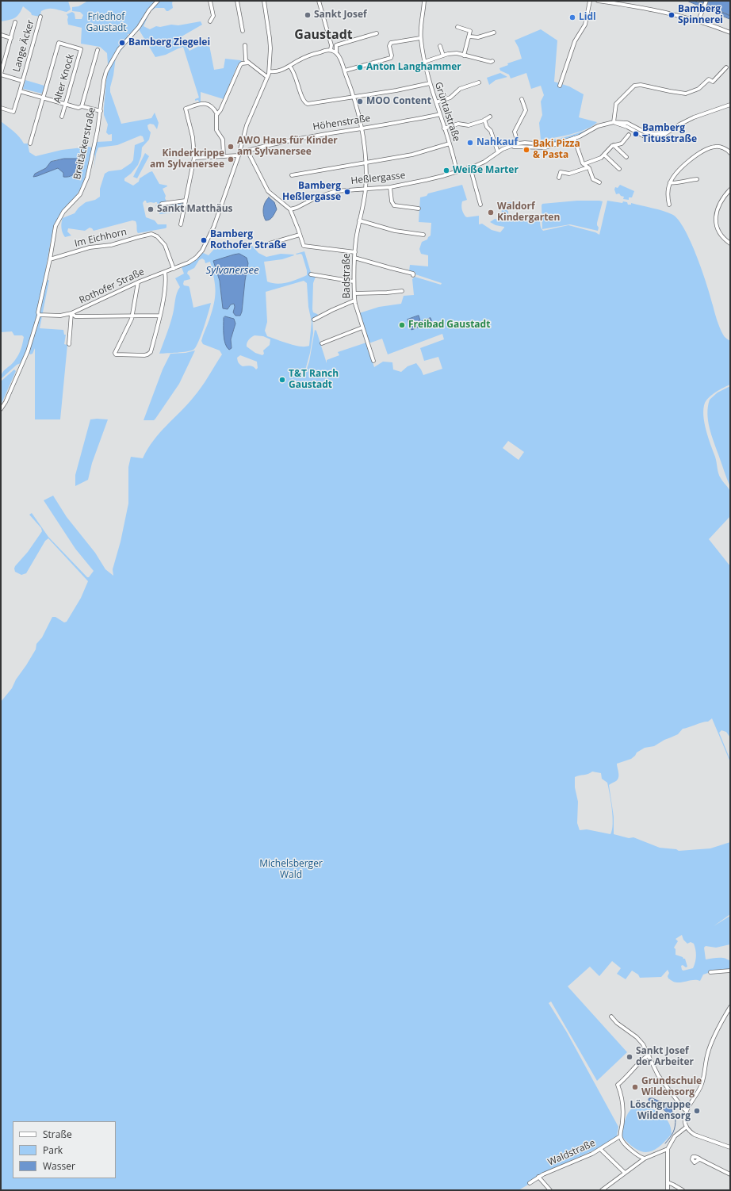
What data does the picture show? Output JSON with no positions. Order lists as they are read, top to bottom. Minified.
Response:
{"streets":{"street":["Lange Äcker","Alter Knock","Grüntalstraße","Höhenstraße","Breitäckerstraße","Heßlergasse","Im Eichhorn","Badstraße","Rothofer Straße","Waldstraße"]},"crossings":[["Grüntalstraße","Höhenstraße"],["Grüntalstraße","Heßlergasse"],["Höhenstraße","Badstraße"],["Höhenstraße","Rothofer Straße"],["Breitäckerstraße","Im Eichhorn"],["Breitäckerstraße","Rothofer Straße"],["Heßlergasse","Badstraße"],["Im Eichhorn","Rothofer Straße"]],"districts":["Gaustadt"],"water":["Sylvanersee"],"parks":["Friedhof Gaustadt","Michelsberger Wald"],"places":["Sankt Josef","Bamberg Spinnerei","Lidl","Bamberg Ziegelei","Anton Langhammer","MOO Content","Bamberg Titusstraße","Nahkauf","AWO Haus für Kinder am Sylvanersee","Baki Pizza & Pasta","Kinderkrippe am Sylvanersee","Weiße Marter","Bamberg Heßlergasse","Sankt Matthäus","Waldorf Kindergarten","Bamberg Rothofer Straße","Freibad Gaustadt","T&T Ranch Gaustadt","Sankt Josef der Arbeiter","Grundschule Wildensorg","Löschgruppe Wildensorg"],"legend":["Straße","Park","Wasser"]}
